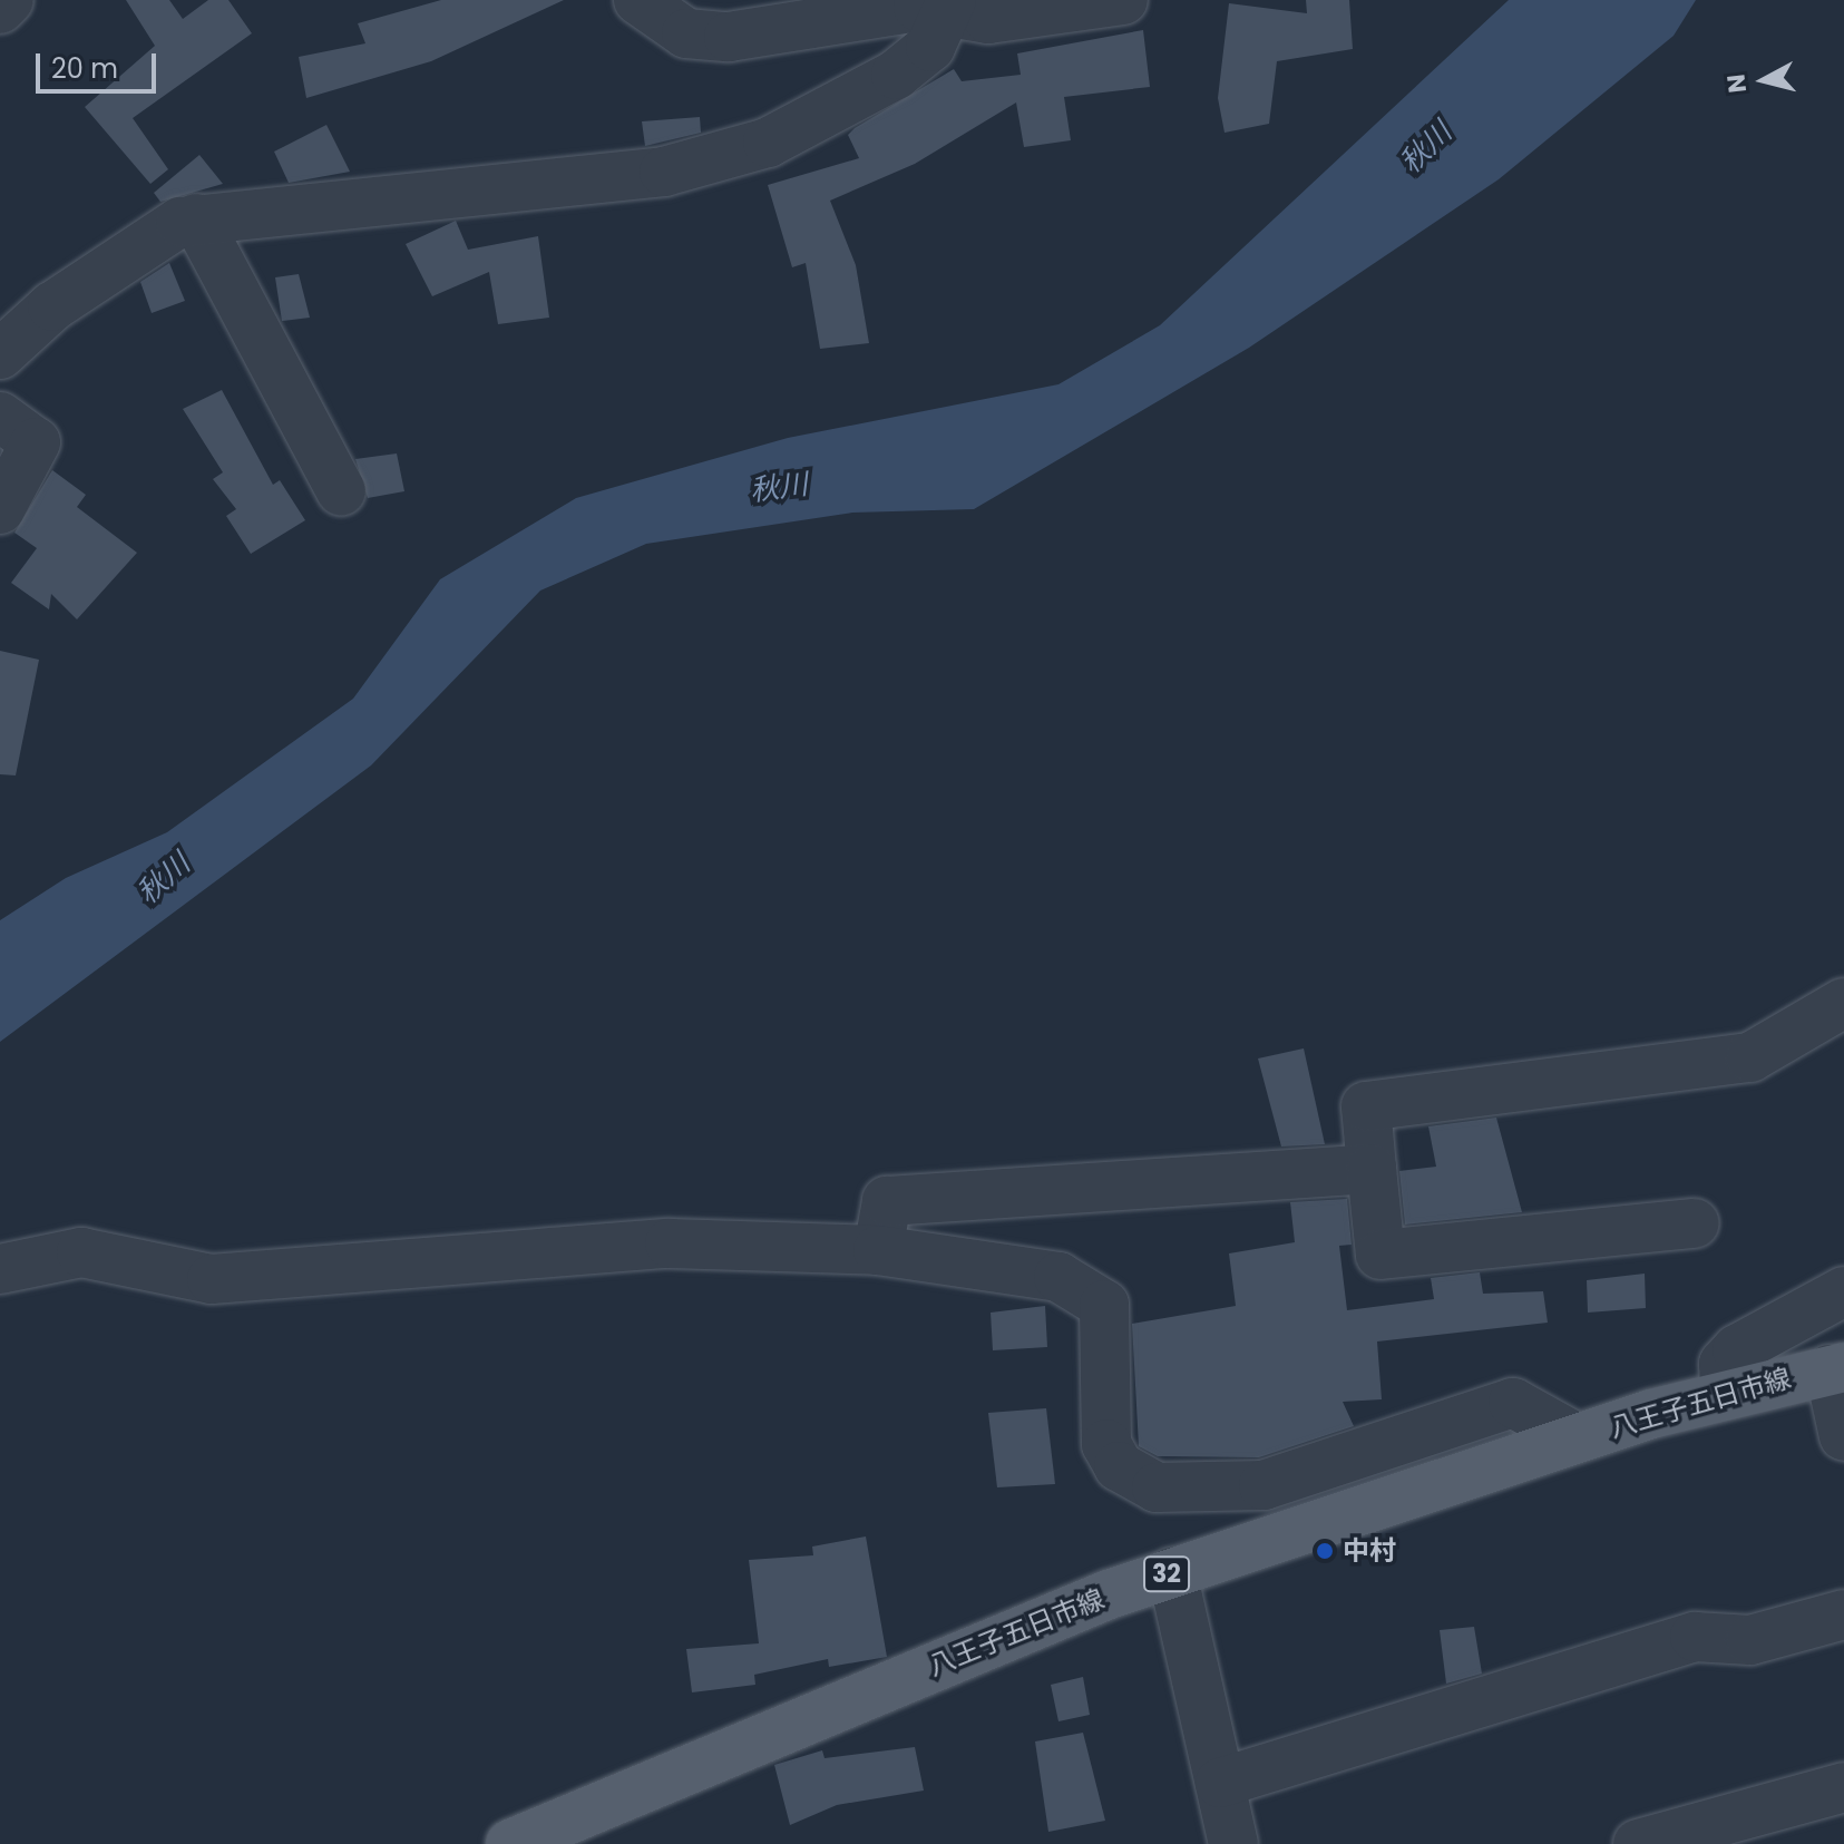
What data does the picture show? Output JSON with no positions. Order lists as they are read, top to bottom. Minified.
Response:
{"streets":{"main road":["八王子五日市線","32"]},"water":["秋川"],"places":["中村"],"scale_bar":"20 m","north":"left"}
